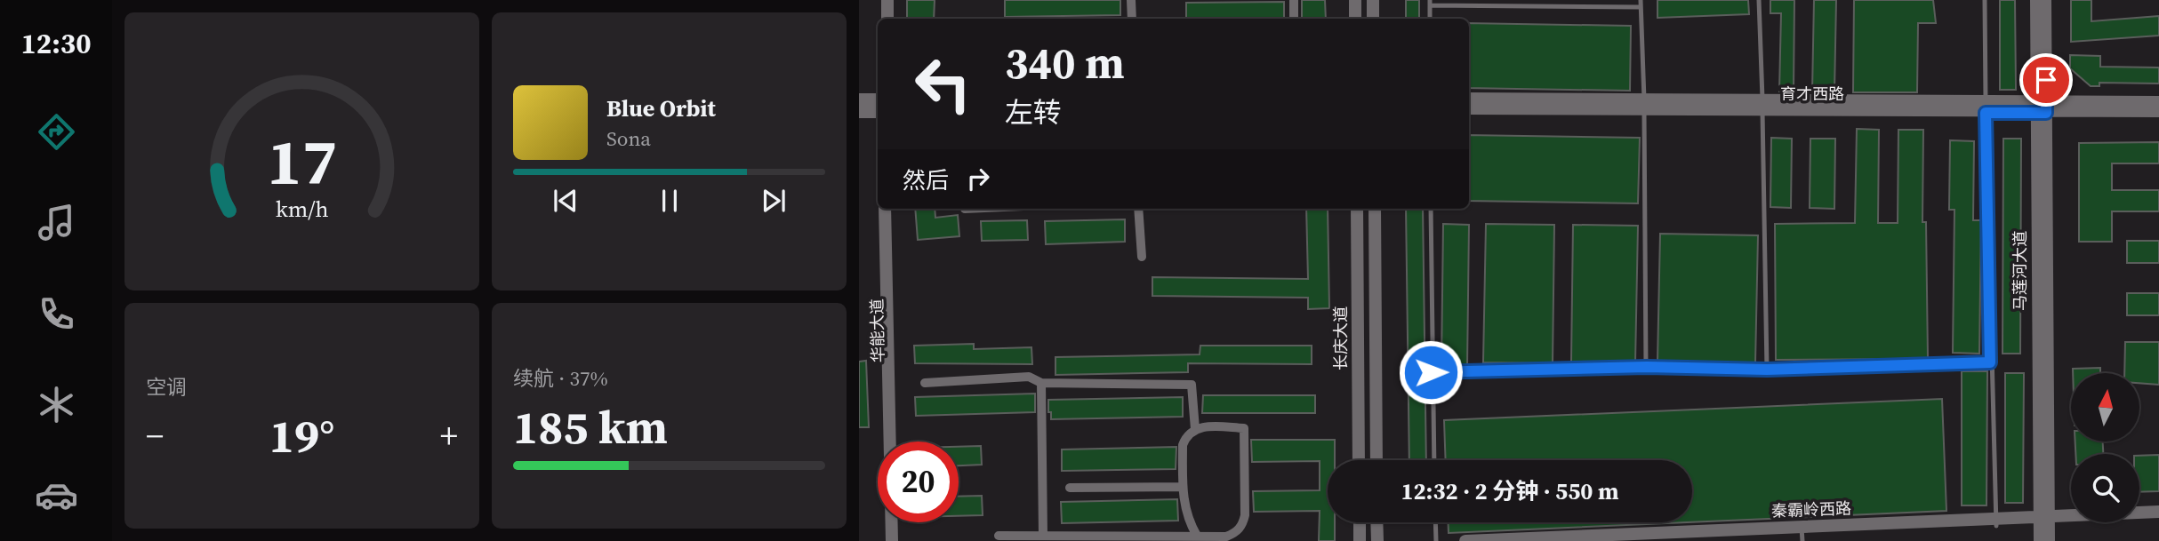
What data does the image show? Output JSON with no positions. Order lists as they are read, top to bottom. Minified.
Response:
{"streets":{"street":["育才西路","马莲河大道","华能大道","长庆大道","秦霸岭西路"]},"crossings":[["育才西路","马莲河大道"],["马莲河大道","秦霸岭西路"]],"north":"top","page":{"tabs":"12:30","turn":["340 m","左转"],"song":["Blue Orbit","Sona"],"then":"然后","tile":["空调",["续航 · 37%","185 km"]],"heat":["−","19°","+"],"limit":"20","trip":"12:32 · 2 分钟 · 550 m","gauge":["17","km/h"]}}
